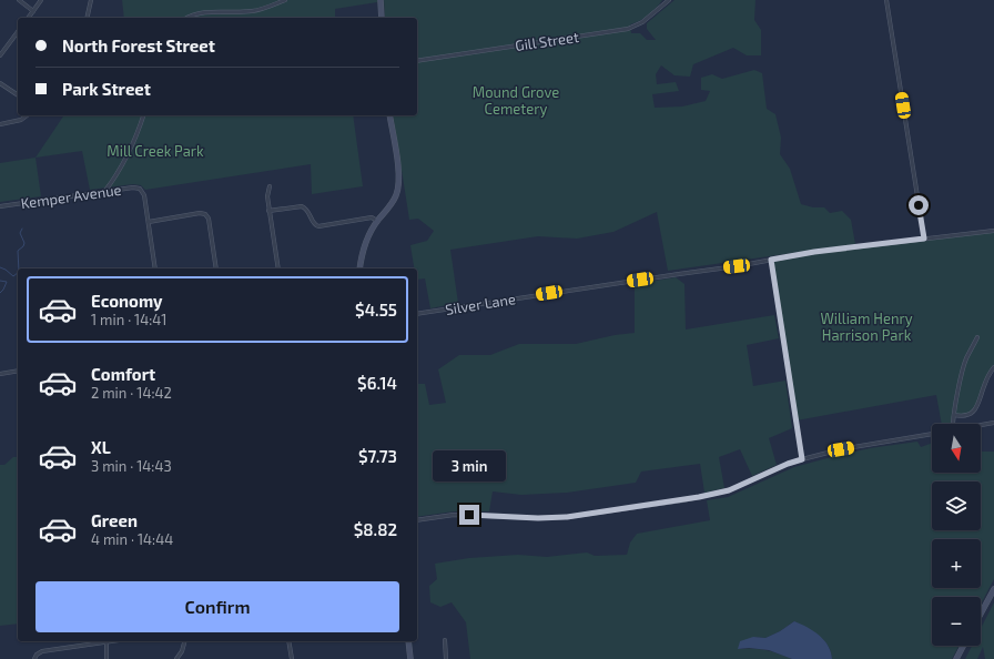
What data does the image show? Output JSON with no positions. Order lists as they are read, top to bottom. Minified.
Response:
{"streets":{"street":["Gill Street","Kemper Avenue","Silver Lane"]},"parks":["Mound Grove Cemetery","Mill Creek Park","William Henry Harrison Park"],"north":"bottom","page":{"banner":["North Forest Street","Park Street"],"list":[{"name":"Economy","note":"1 min · 14:41","value":"$4.55"},{"name":"Comfort","note":"2 min · 14:42","value":"$6.14"},{"name":"XL","note":"3 min · 14:43","value":"$7.73"},{"name":"Green","note":"4 min · 14:44","value":"$8.82"}],"map_buttons":["+","−"],"bubble":"3 min","buttons":"Confirm"}}
